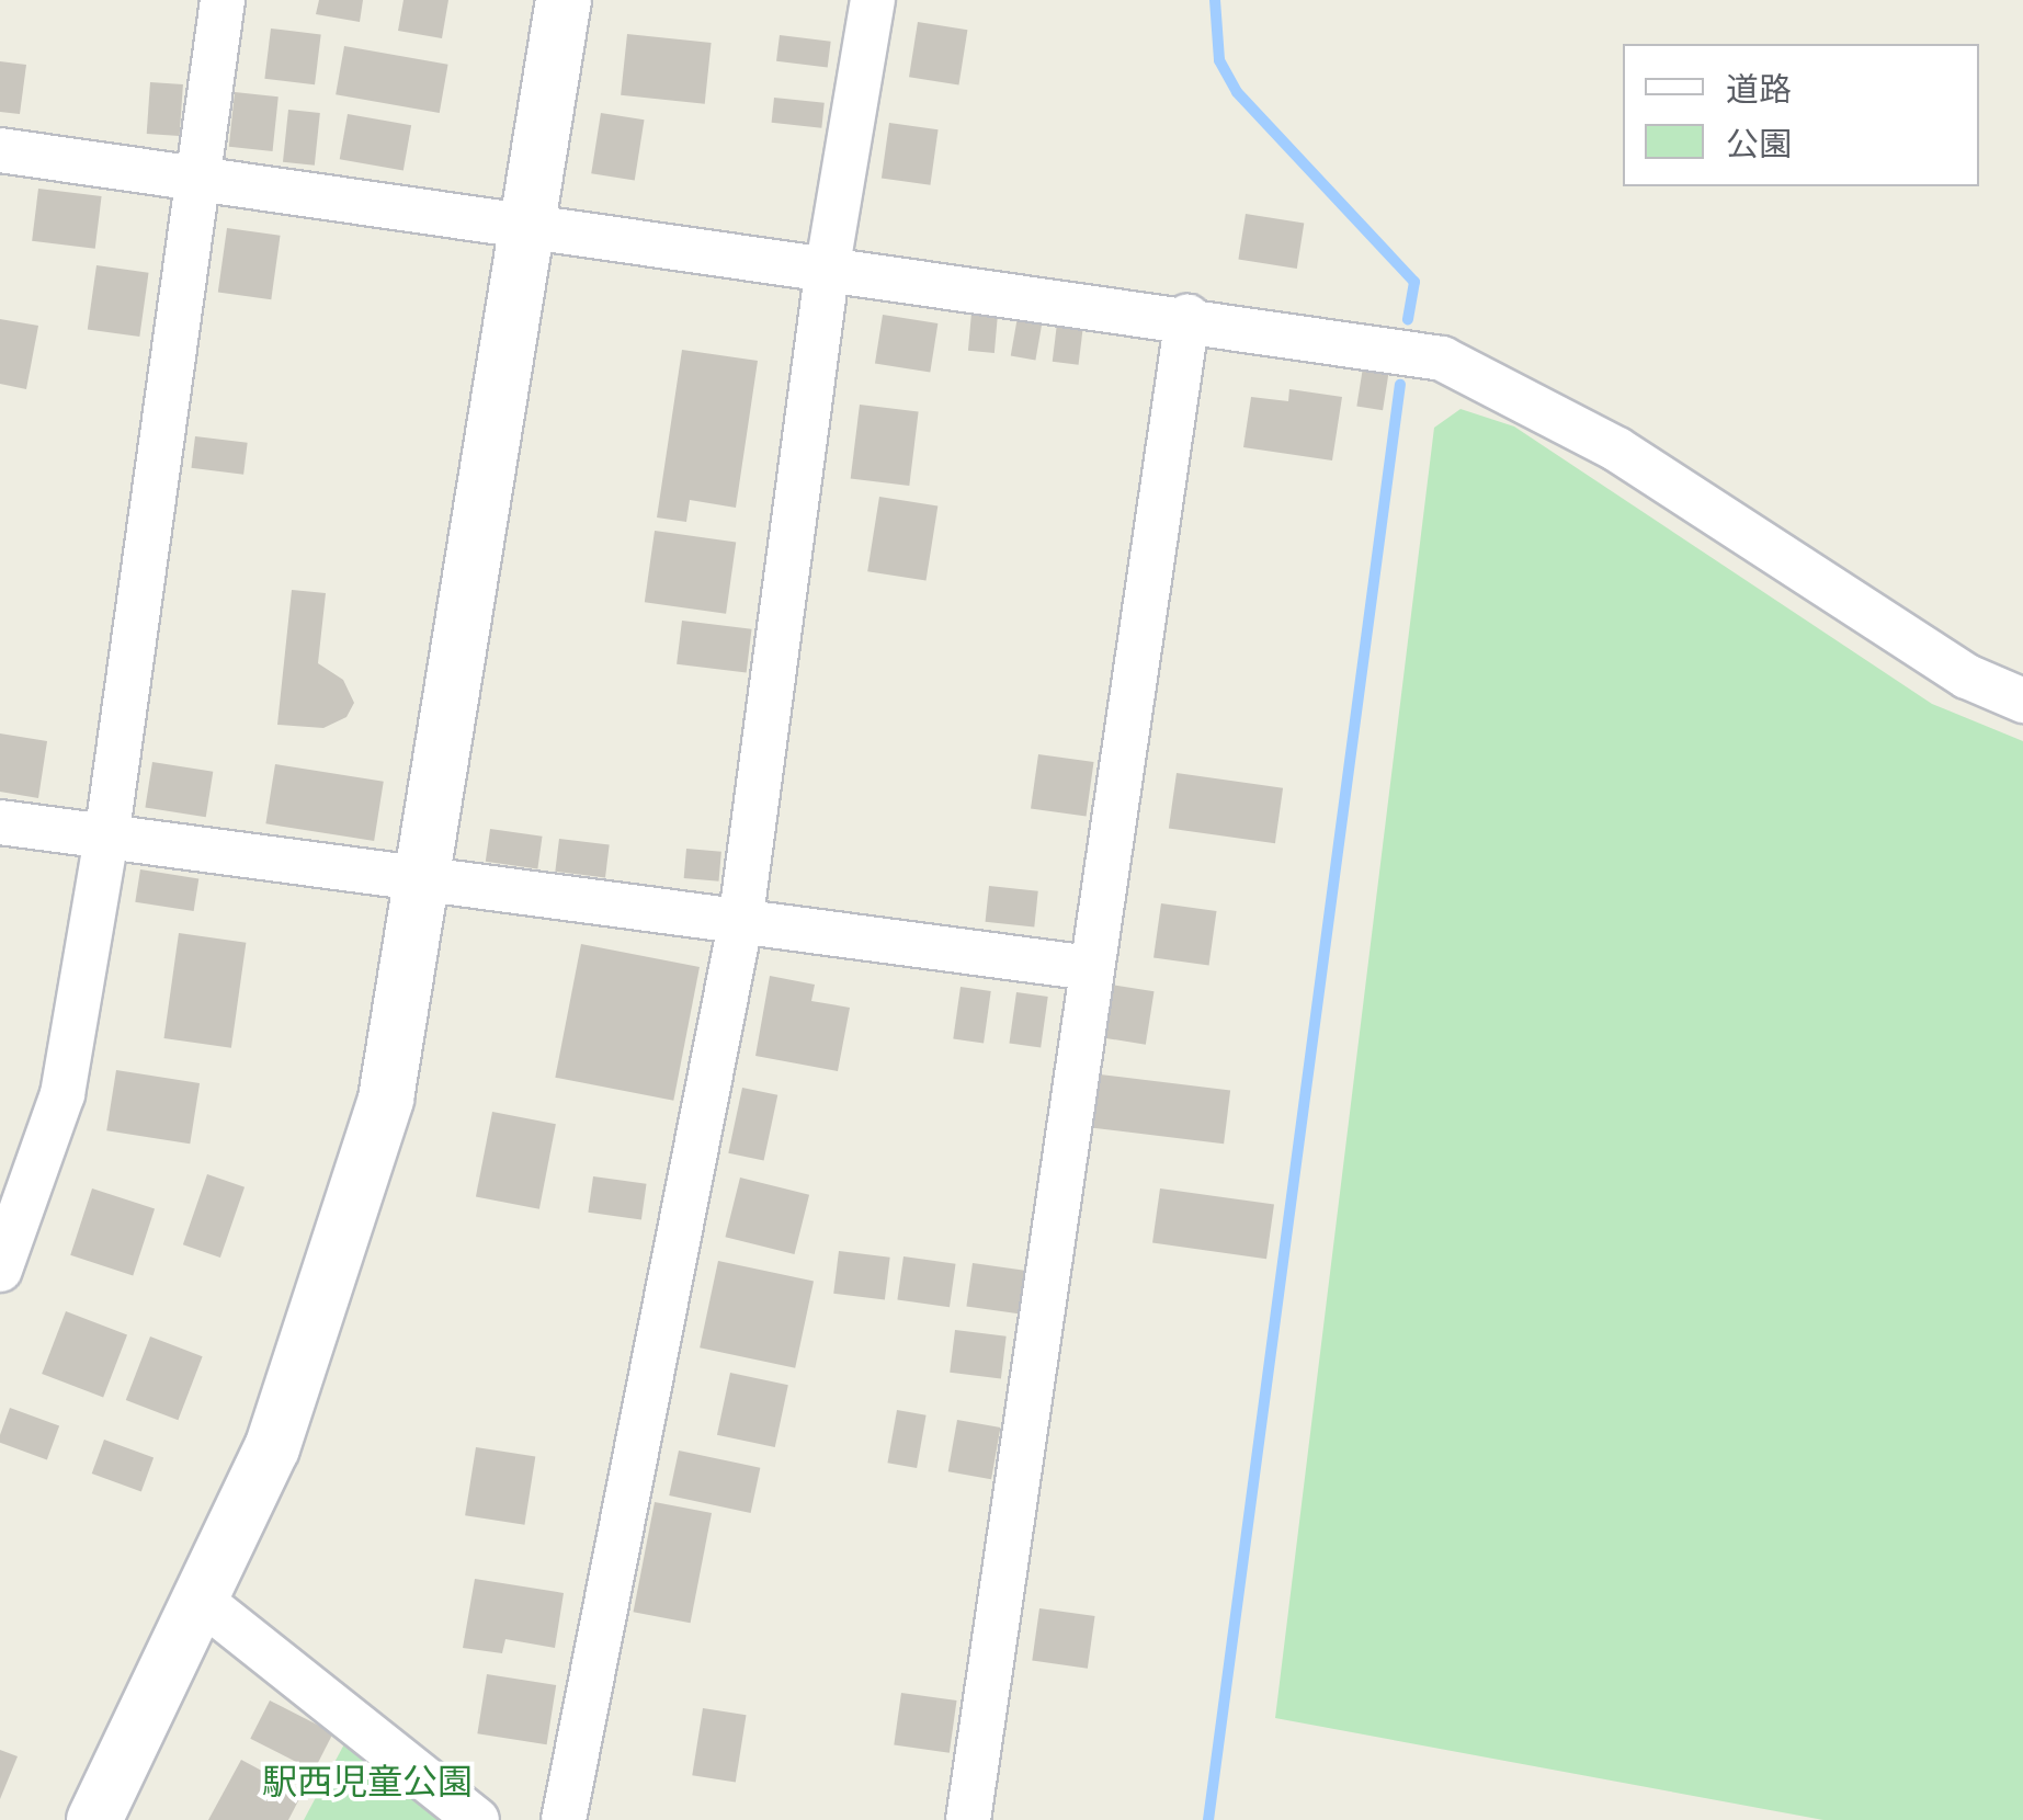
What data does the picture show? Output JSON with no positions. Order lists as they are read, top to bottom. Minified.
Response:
{"parks":["駅西児童公園"],"legend":["道路","公園"]}
